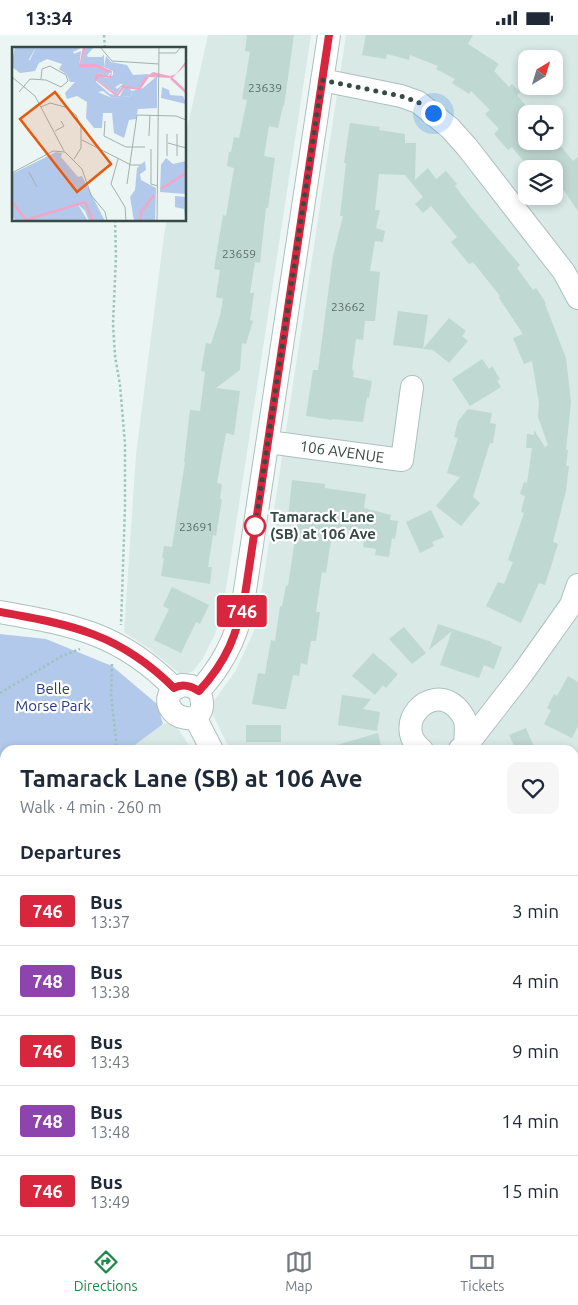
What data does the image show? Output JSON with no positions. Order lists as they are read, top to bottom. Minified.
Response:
{"streets":{"street":["106 AVENUE"]},"parks":["Belle Morse Park"],"places":["Tamarack Lane (SB) at 106 Ave"],"lines":["bus line 746"],"house_numbers":["23639","23659","23662","23691"],"north":"top right","page":{"status":"13:34","on_map":"746","heading":[["Tamarack Lane (SB) at 106 Ave","Walk · 4 min · 260 m"],"Departures"],"list":[{"mark":"746","name":"Bus","note":"13:37","value":"3 min"},{"mark":"748","name":"Bus","note":"13:38","value":"4 min"},{"mark":"746","name":"Bus","note":"13:43","value":"9 min"},{"mark":"748","name":"Bus","note":"13:48","value":"14 min"},{"mark":"746","name":"Bus","note":"13:49","value":"15 min"}],"tabs":["Directions","Map","Tickets"]}}
